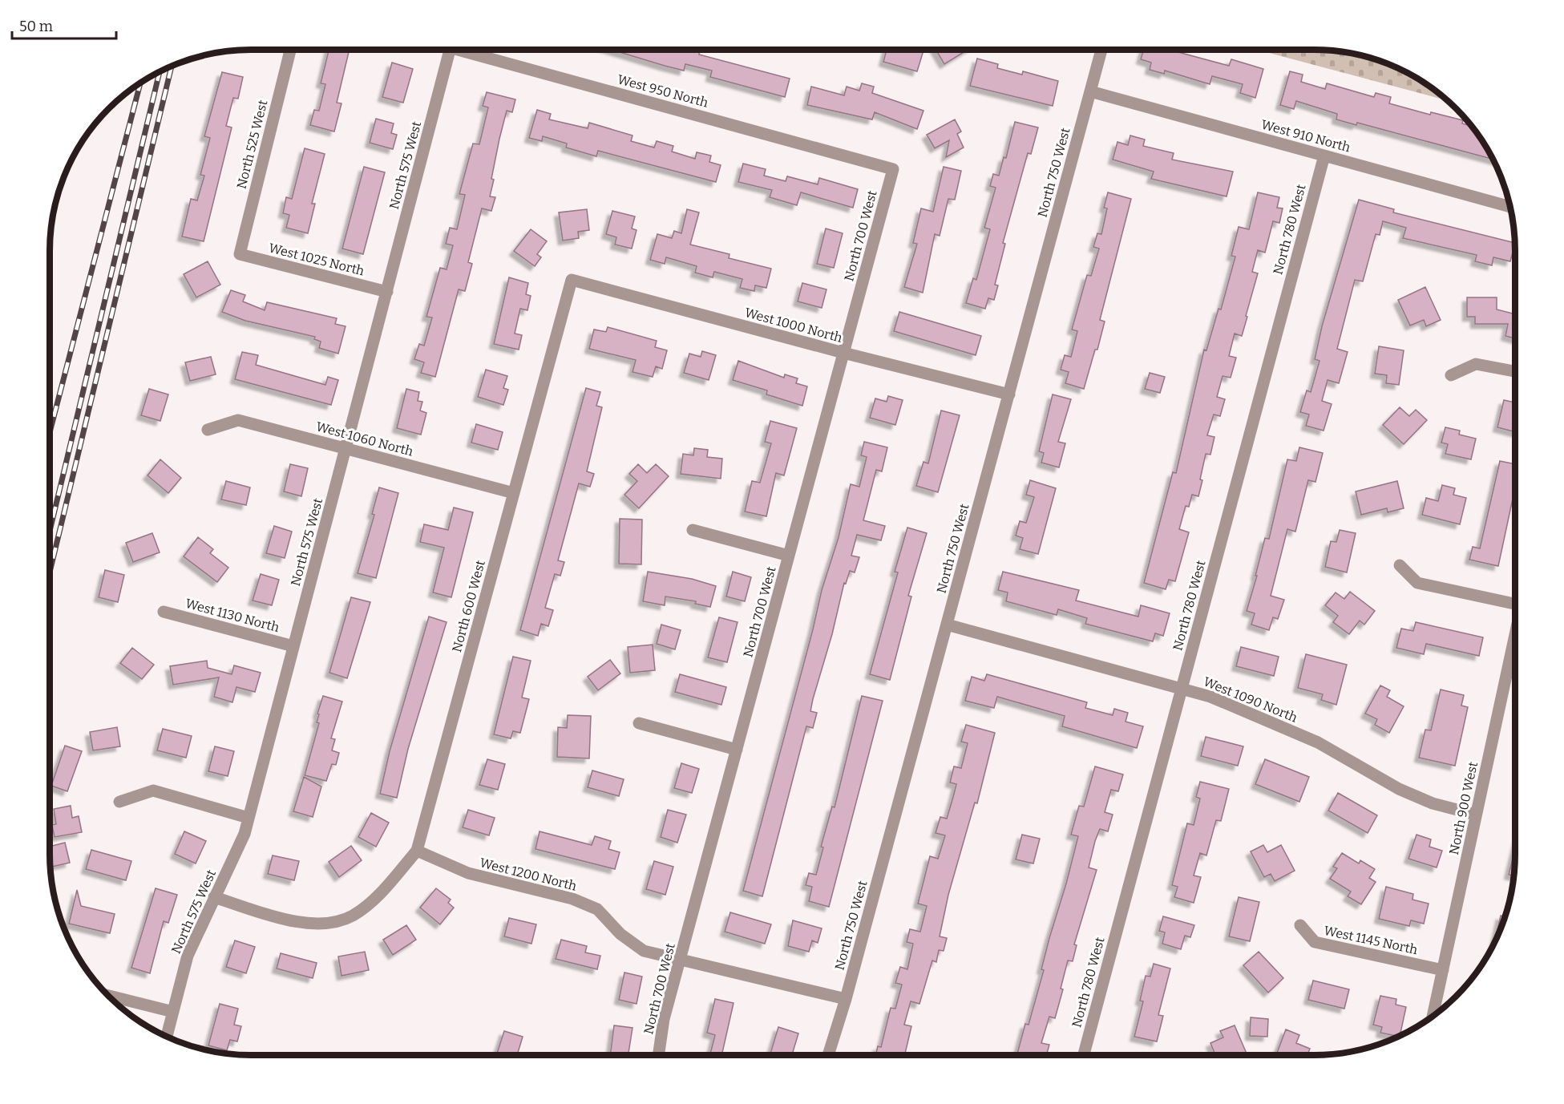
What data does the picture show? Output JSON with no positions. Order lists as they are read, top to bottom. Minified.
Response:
{"streets":{"street":["West 950 North","West 910 North","North 525 West","North 575 West","North 750 West","North 780 West","North 700 West","West 1025 North","West 1000 North","West 1060 North","North 600 West","West 1130 North","West 1090 North","North 900 West","West 1200 North","West 1145 North"]},"crossings":[["West 950 North","North 700 West"],["West 910 North","North 750 West"],["West 910 North","North 780 West"],["North 525 West","West 1025 North"],["North 575 West","West 1025 North"],["North 575 West","West 1060 North"],["North 575 West","North 600 West"],["North 575 West","West 1130 North"],["North 750 West","West 1000 North"],["North 750 West","West 1090 North"],["North 750 West","West 1200 North"],["North 780 West","West 1090 North"],["North 700 West","West 1000 North"],["North 700 West","West 1200 North"],["West 1000 North","North 600 West"],["West 1060 North","North 600 West"],["North 600 West","West 1200 North"],["West 1090 North","North 900 West"],["North 900 West","West 1145 North"]],"scale_bar":"50 m"}
